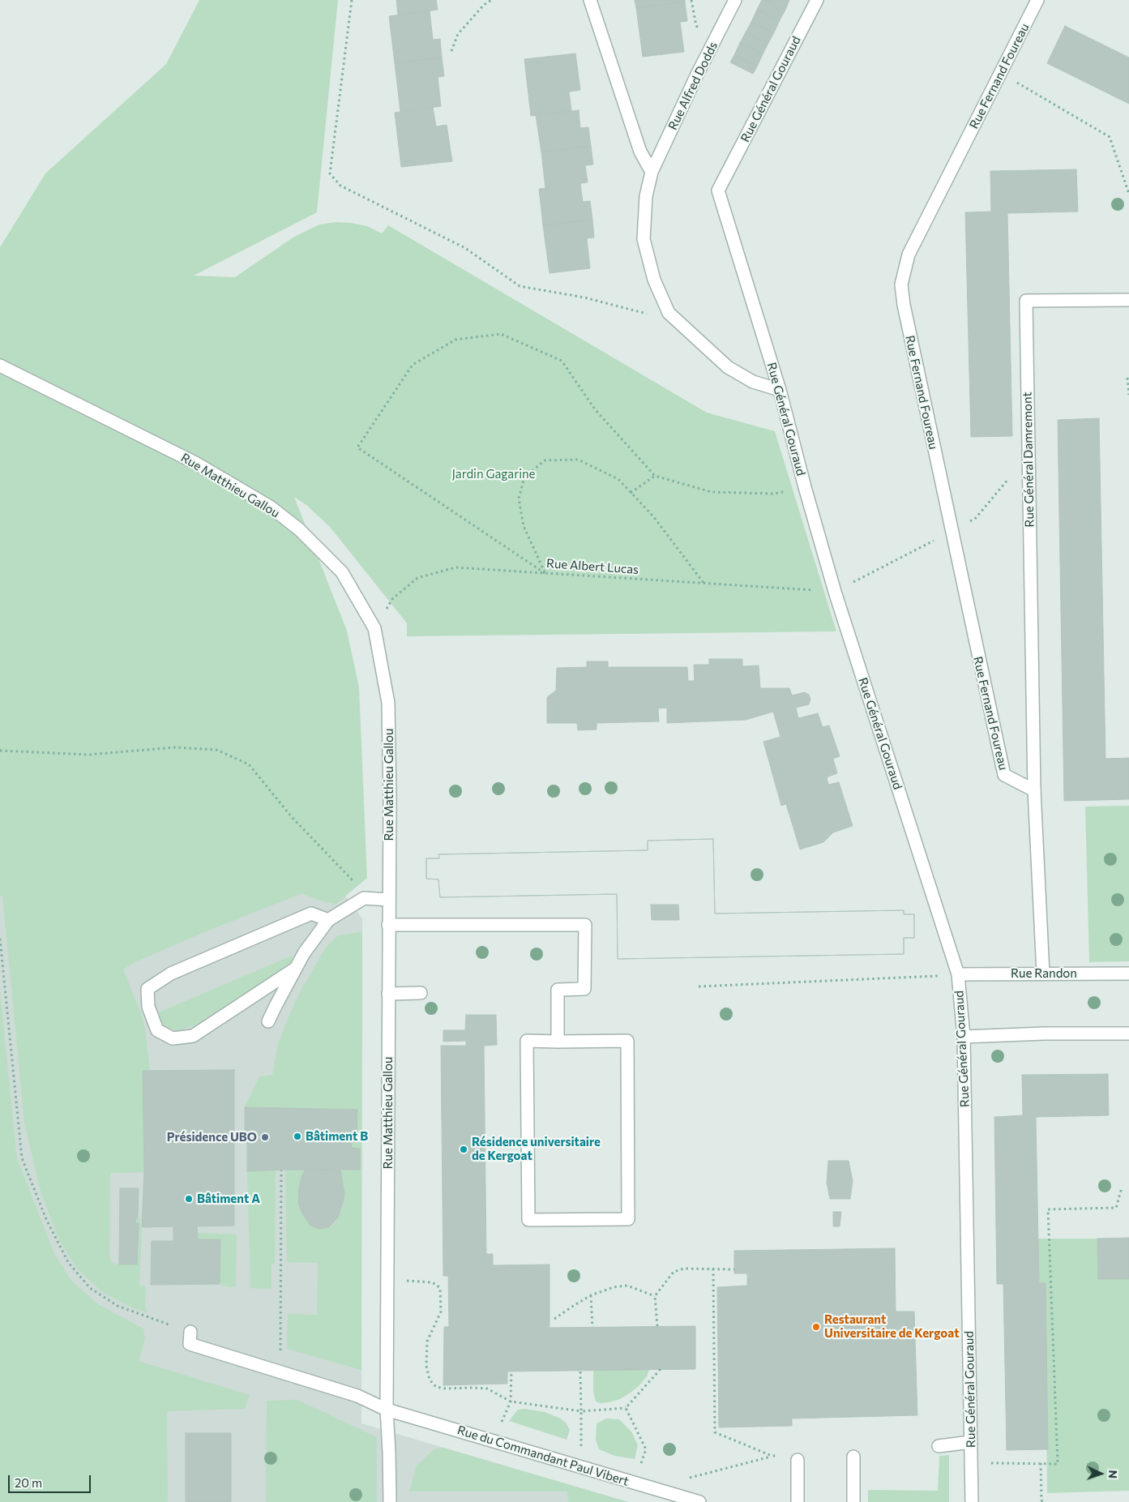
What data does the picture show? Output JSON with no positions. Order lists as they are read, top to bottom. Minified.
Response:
{"streets":{"street":["Rue Fernand Foureau","Rue Alfred Dodds","Rue Général Gouraud","Rue Général Damremont","Rue Matthieu Gallou","Rue Randon","Rue du Commandant Paul Vibert"],"path":["Rue Albert Lucas"]},"crossings":[["Rue Fernand Foureau","Rue Général Damremont"],["Rue Alfred Dodds","Rue Général Gouraud"],["Rue Général Gouraud","Rue Albert Lucas"],["Rue Général Gouraud","Rue Randon"],["Rue Général Damremont","Rue Randon"],["Rue Matthieu Gallou","Rue Albert Lucas"],["Rue Matthieu Gallou","Rue du Commandant Paul Vibert"]],"parks":["Jardin Gagarine"],"places":["Bâtiment B","Présidence UBO","Résidence universitaire de Kergoat","Bâtiment A","Restaurant Universitaire de Kergoat"],"scale_bar":"20 m","north":"right"}
